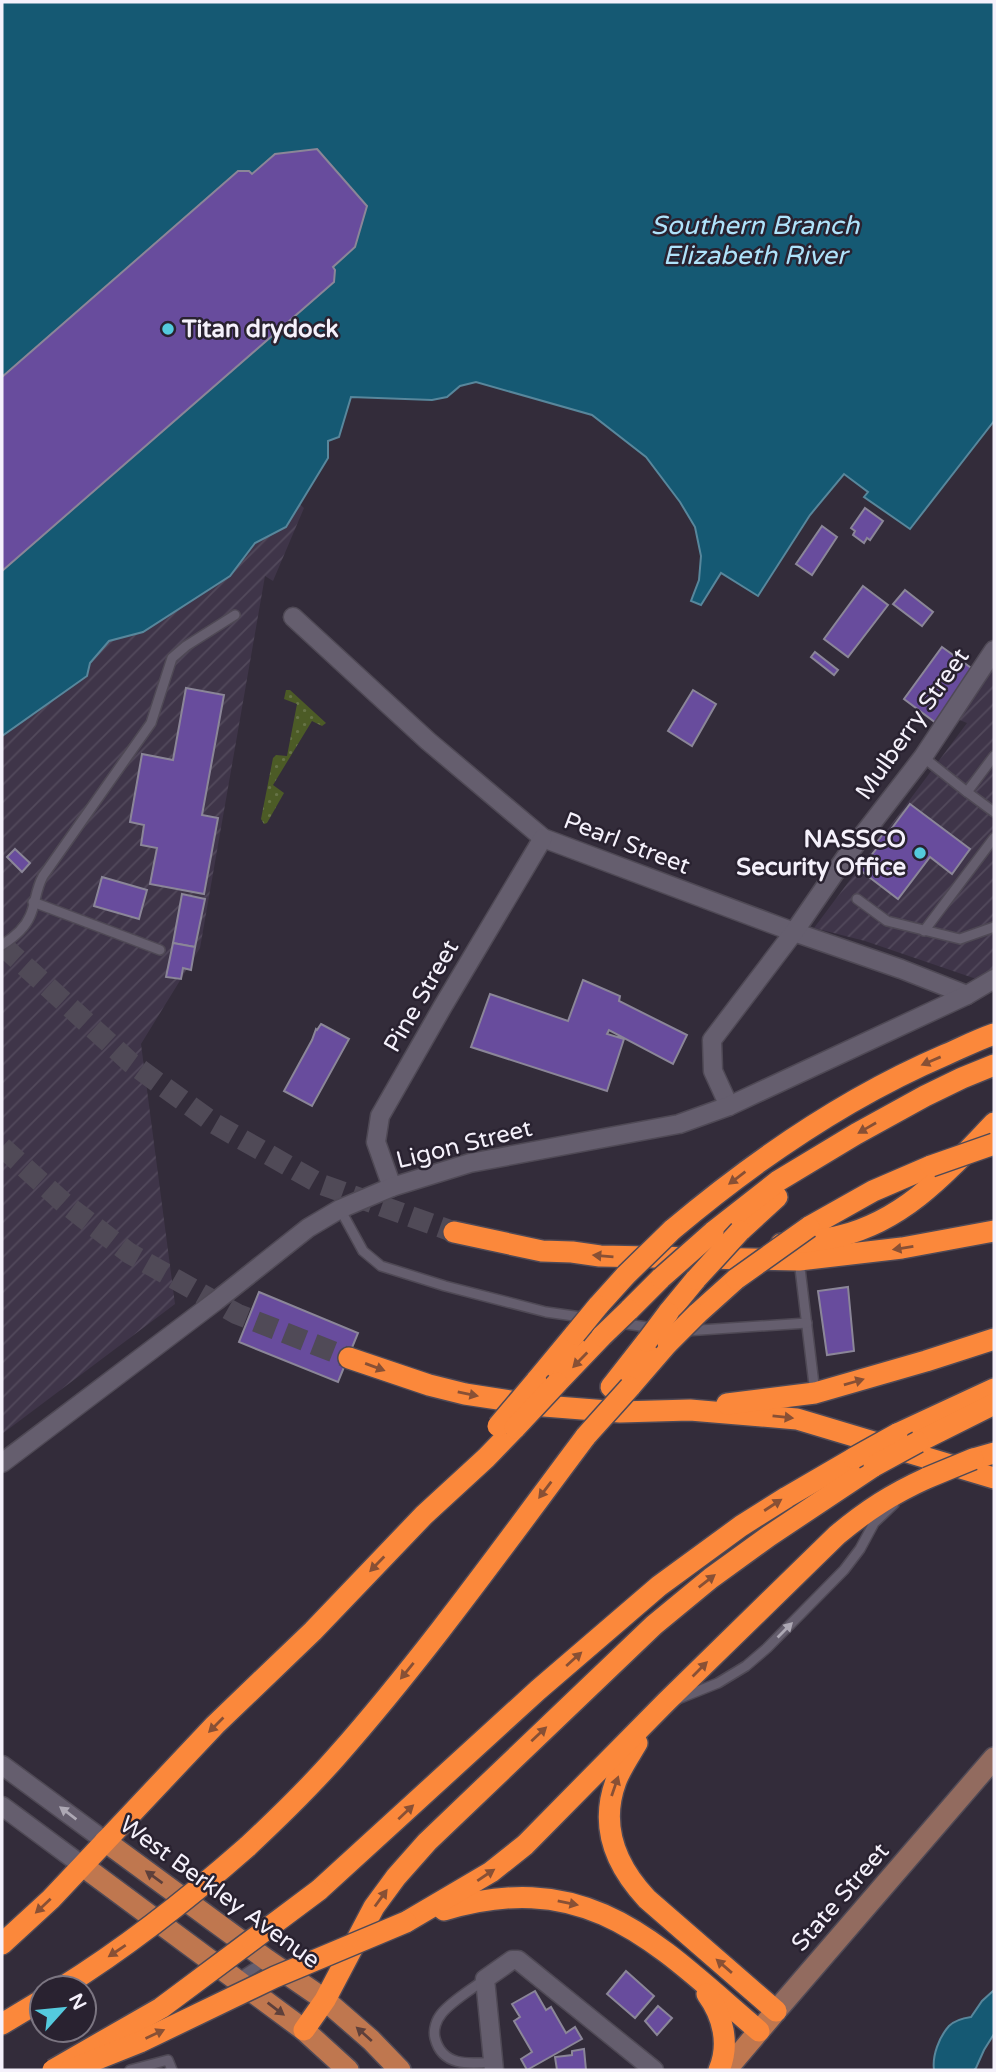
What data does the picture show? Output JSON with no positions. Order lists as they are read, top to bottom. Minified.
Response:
{"streets":{"main road":["West Berkley Avenue","State Street"],"street":["Mulberry Street","Pearl Street","Pine Street","Ligon Street"]},"crossings":[["Mulberry Street","Pearl Street"],["Mulberry Street","Ligon Street"],["Pearl Street","Pine Street"],["Pearl Street","Ligon Street"],["Pine Street","Ligon Street"]],"water":["Southern Branch Elizabeth River"],"places":["Titan drydock","NASSCO Security Office"],"north":"top right"}
